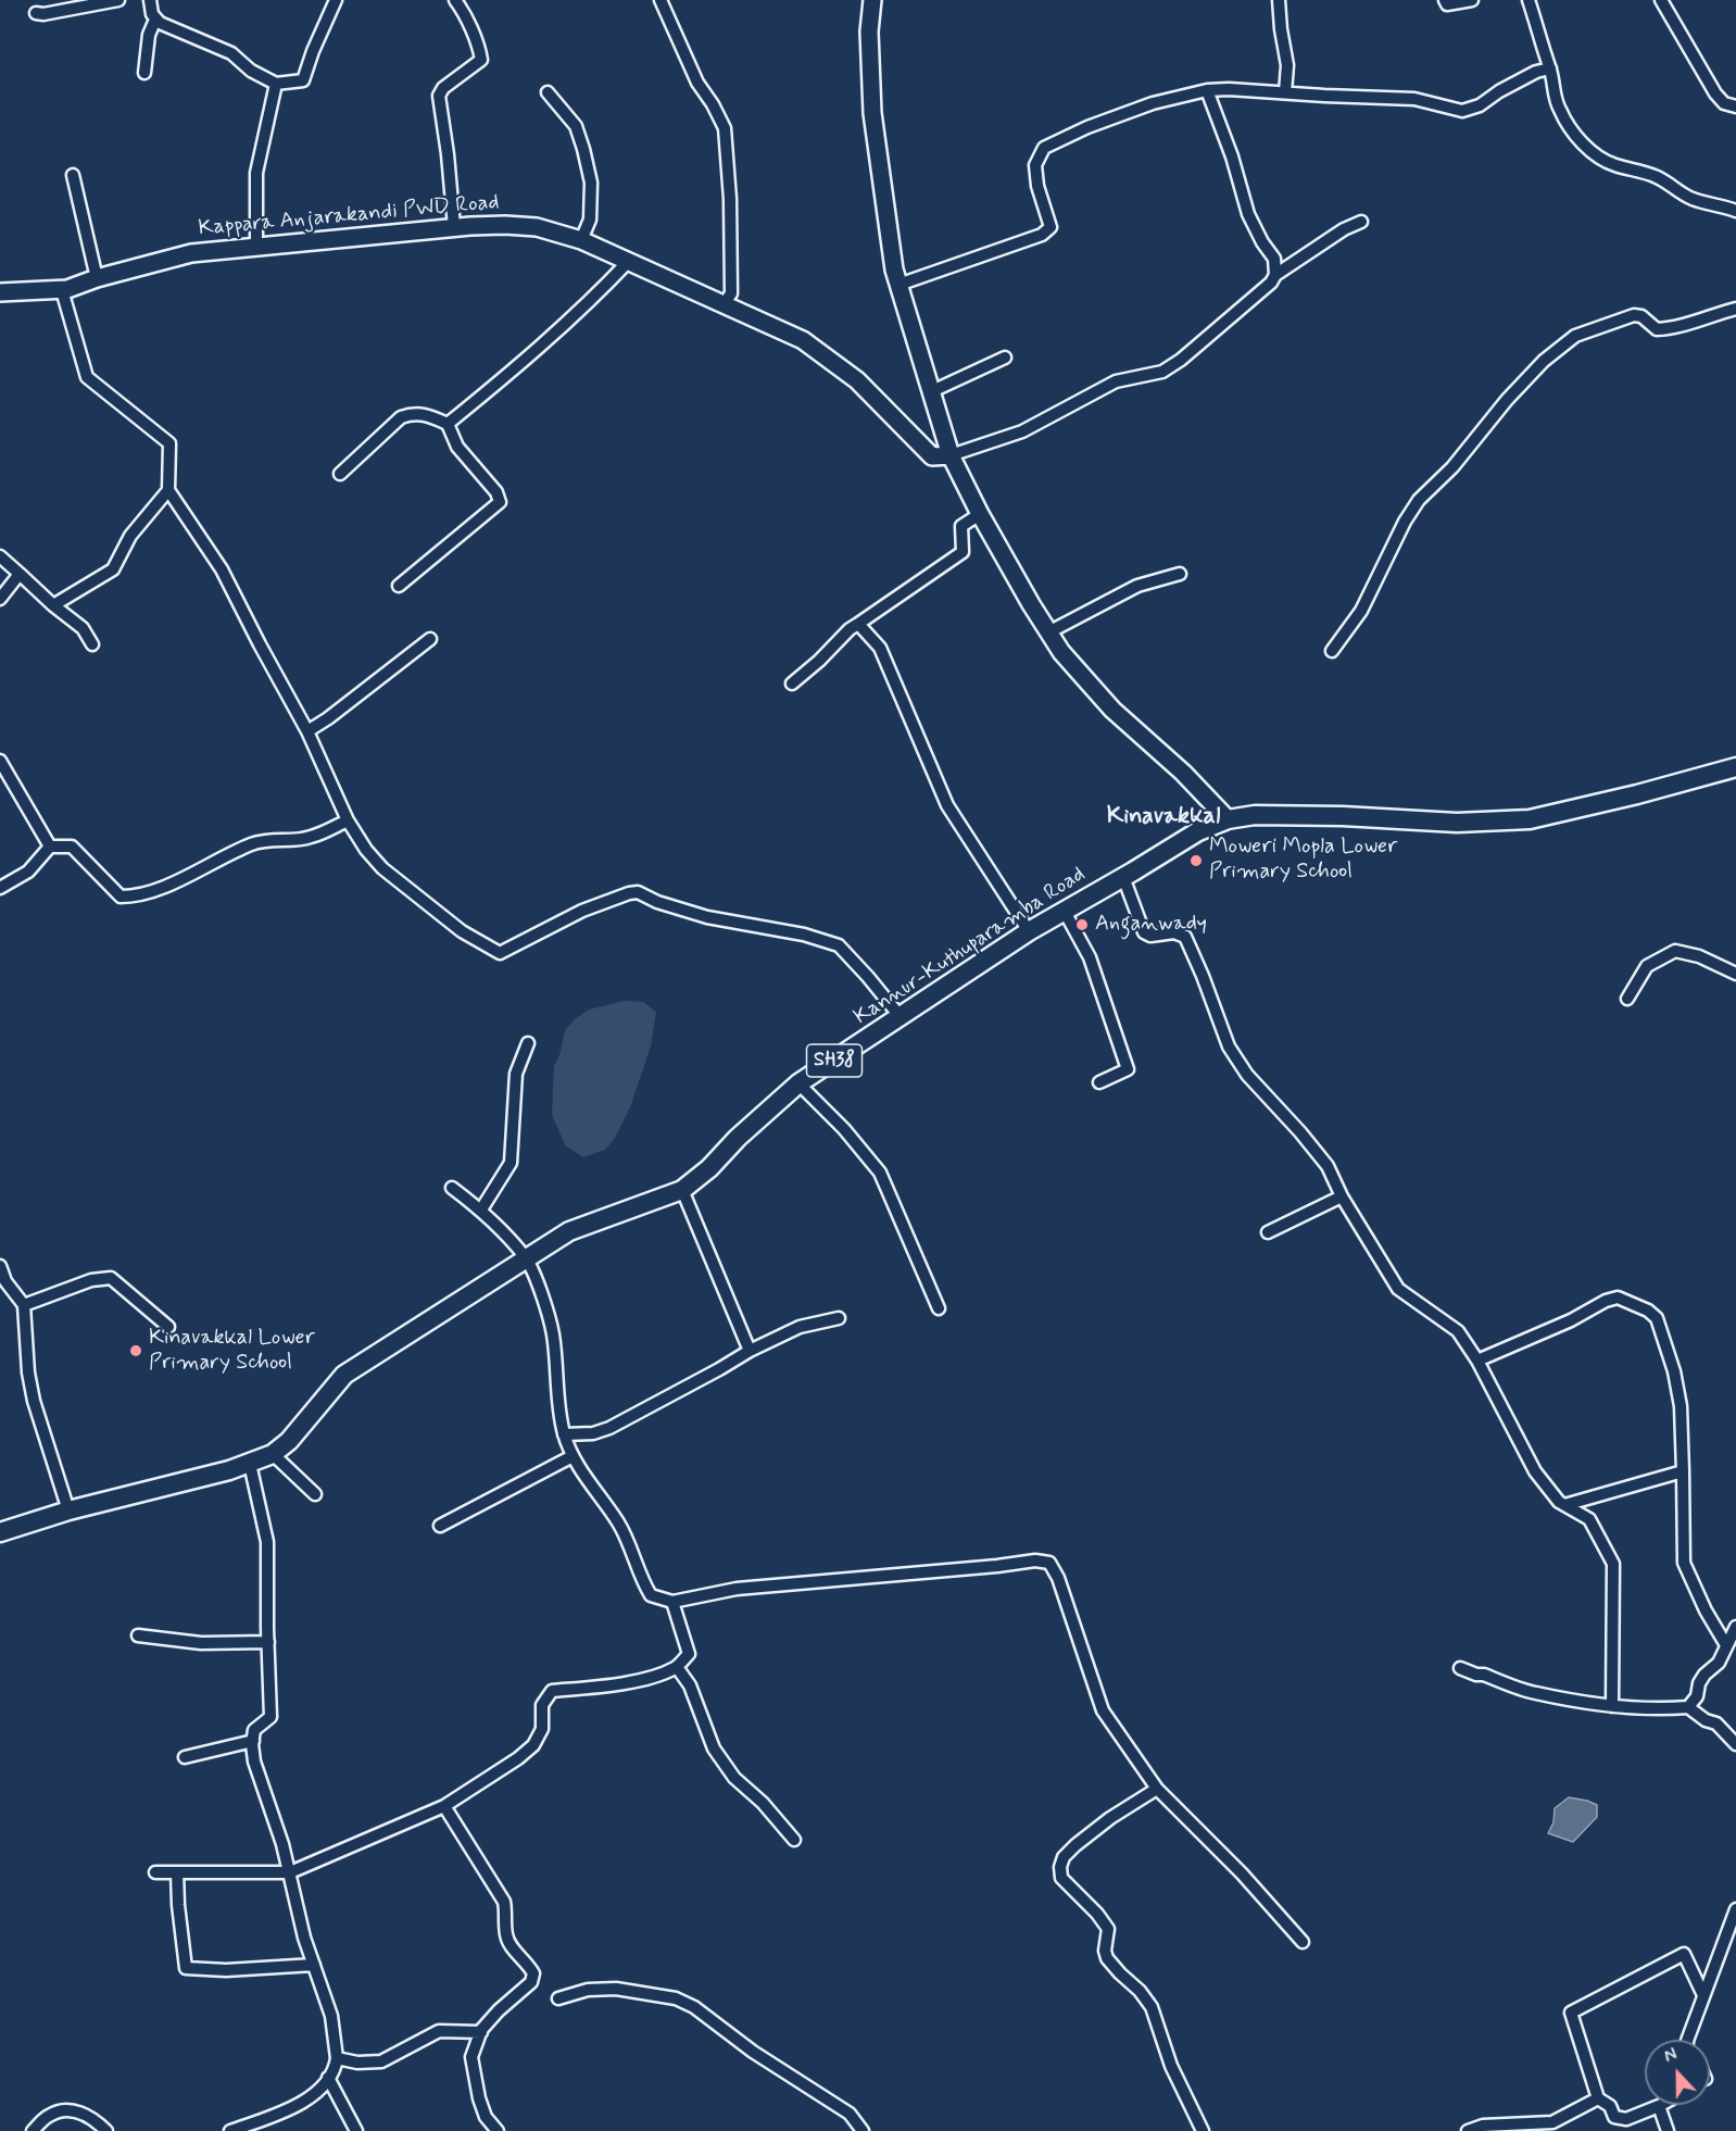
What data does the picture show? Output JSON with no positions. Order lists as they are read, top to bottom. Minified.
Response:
{"streets":{"main road":["Kappara Anjarakandi PWD Road","Kannur-Kuthuparamba Road","SH38"]},"districts":["Kinavakkal"],"places":["Moweri Mopla Lower Primary School","Anganwady","Kinavakkal Lower Primary School"],"north":"top"}
